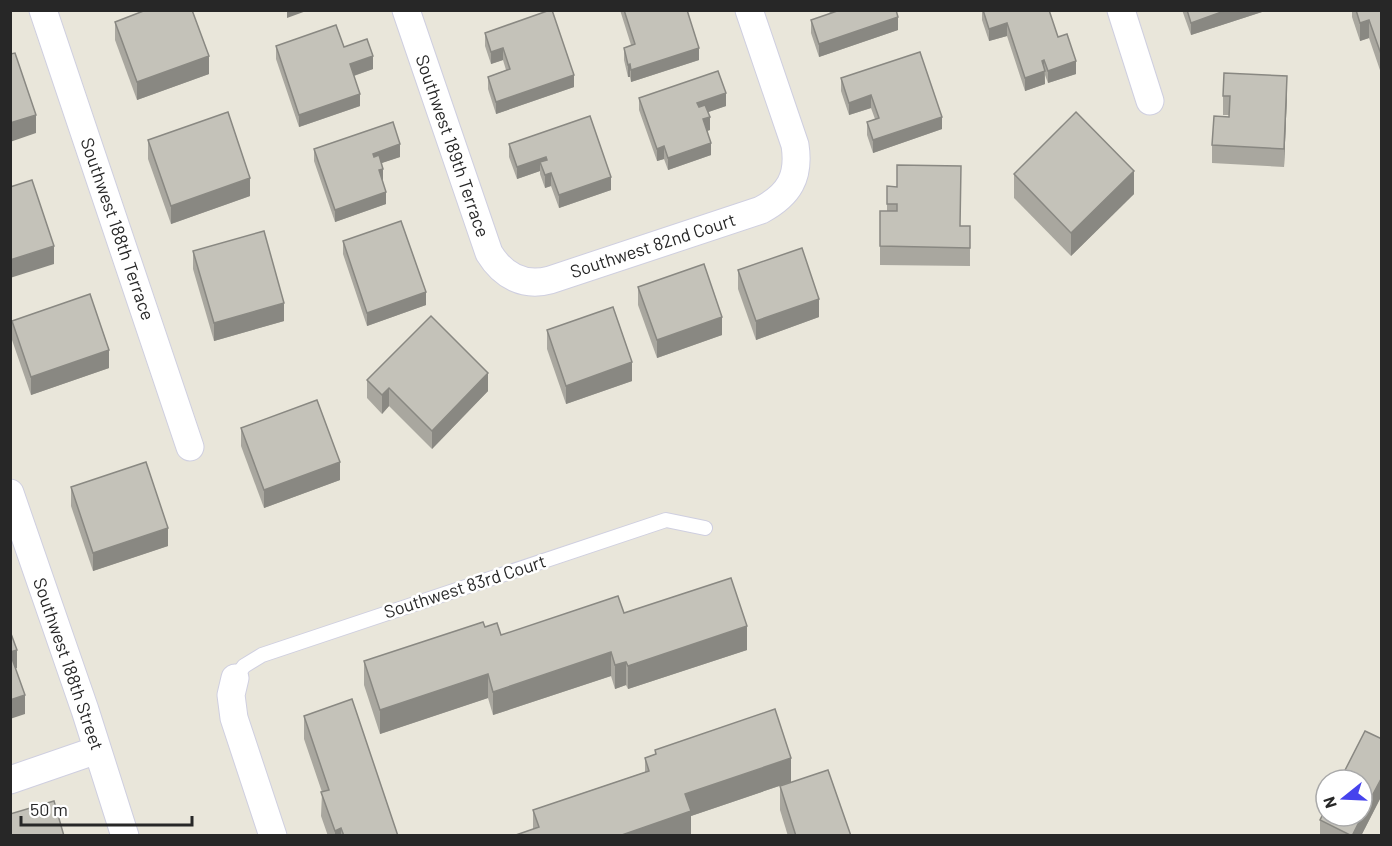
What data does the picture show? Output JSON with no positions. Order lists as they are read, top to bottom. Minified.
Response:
{"streets":{"street":["Southwest 189th Terrace","Southwest 188th Terrace","Southwest 82nd Court","Southwest 188th Street"],"lane":["Southwest 83rd Court"]},"crossings":[["Southwest 189th Terrace","Southwest 82nd Court"]],"scale_bar":"50 m","north":"left"}
